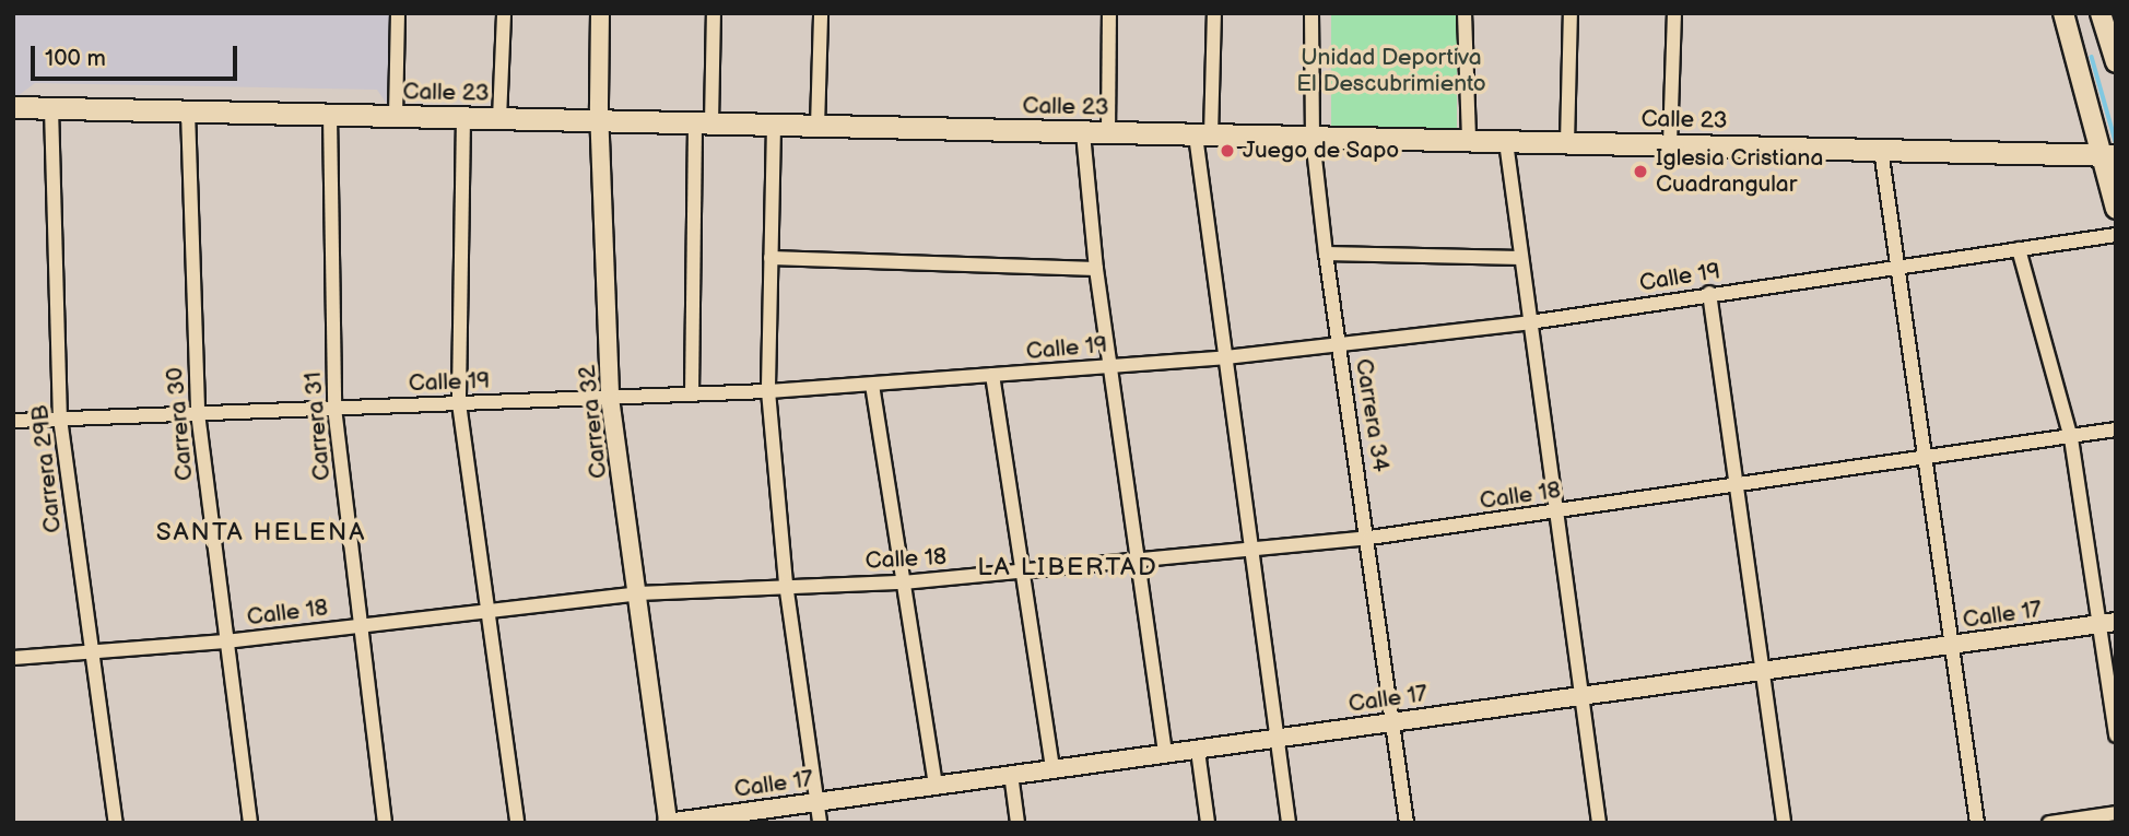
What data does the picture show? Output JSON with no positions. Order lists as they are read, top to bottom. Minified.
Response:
{"streets":{"main road":["Calle 23"],"street":["Calle 19","Carrera 34","Carrera 32","Carrera 30","Carrera 31","Carrera 29B","Calle 18","Calle 17"]},"crossings":[["Calle 23","Carrera 34"],["Calle 23","Carrera 32"],["Calle 23","Carrera 30"],["Calle 23","Carrera 31"],["Calle 23","Carrera 29B"],["Calle 19","Carrera 34"],["Calle 19","Carrera 32"],["Calle 19","Carrera 30"],["Calle 19","Carrera 31"],["Calle 19","Carrera 29B"],["Carrera 34","Calle 18"],["Carrera 34","Calle 17"],["Carrera 32","Calle 18"],["Carrera 32","Calle 17"],["Carrera 30","Calle 18"],["Carrera 31","Calle 18"],["Carrera 29B","Calle 18"]],"districts":["SANTA HELENA","LA LIBERTAD"],"parks":["Unidad Deportiva El Descubrimiento"],"places":["Juego de Sapo","Iglesia Cristiana Cuadrangular"],"scale_bar":"100 m"}
